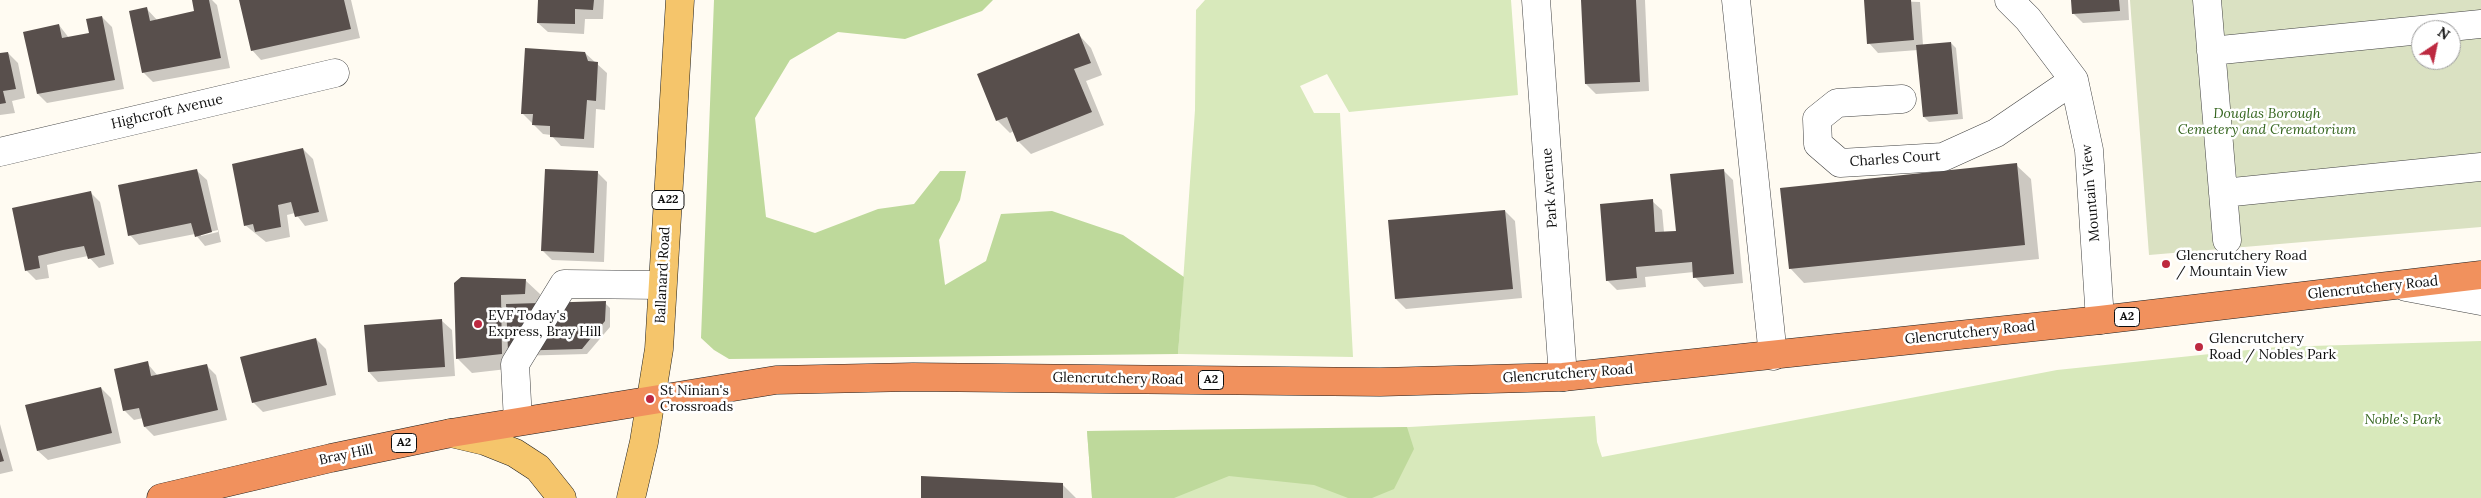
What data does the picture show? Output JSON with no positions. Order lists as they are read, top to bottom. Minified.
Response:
{"streets":{"highway":["Glencrutchery Road","A2","Bray Hill"],"main road":["A22","Ballanard Road"],"street":["Highcroft Avenue","Charles Court","Park Avenue","Mountain View"]},"crossings":[["Charles Court","Mountain View"],["Park Avenue","Glencrutchery Road"],["Mountain View","Glencrutchery Road"],["A22","Ballanard Road"],["A22","Glencrutchery Road"],["A22","Bray Hill"],["Ballanard Road","Glencrutchery Road"],["Ballanard Road","Bray Hill"],["Glencrutchery Road","Bray Hill"]],"parks":["Douglas Borough Cemetery and Crematorium","Noble's Park"],"places":["Glencrutchery Road / Mountain View","EVF Today's Express, Bray Hill","Glencrutchery Road / Nobles Park","St Ninian's Crossroads"],"north":"top right"}
